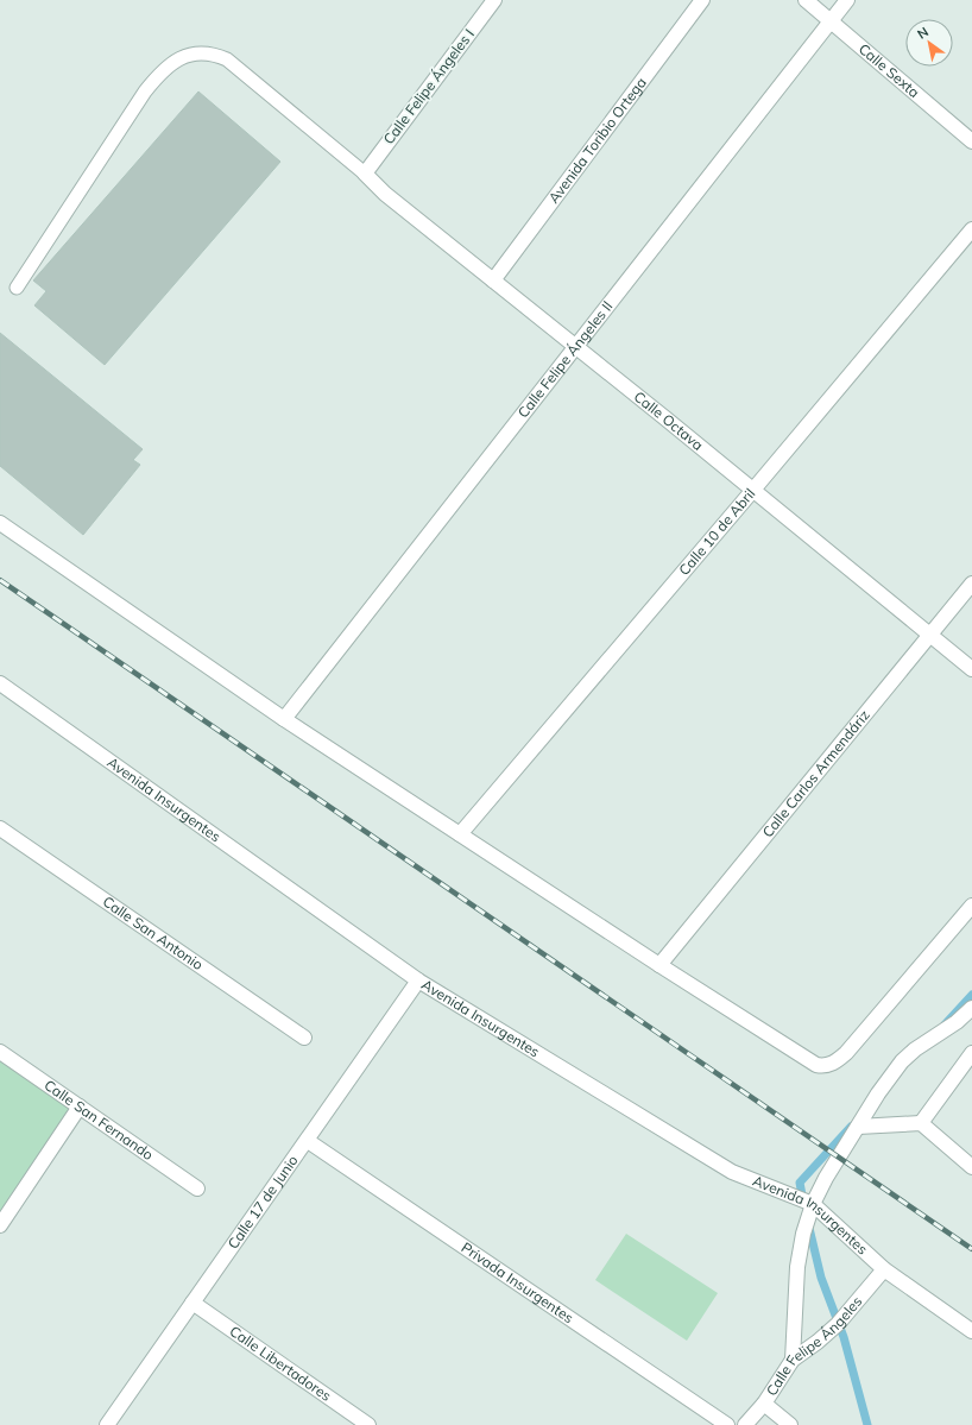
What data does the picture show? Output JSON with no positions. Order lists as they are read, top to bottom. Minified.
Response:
{"streets":{"street":["Calle Sexta","Calle Felipe Ángeles I","Avenida Toribio Ortega","Calle Felipe Ángeles Il","Calle Octava","Calle 10 de Abril","Calle Carlos Armendáriz","Avenida Insurgentes","Calle San Antonio","Calle San Fernando","Calle 17 de Junio","Privada Insurgentes","Calle Felipe Ángeles","Calle Libertadores"]},"crossings":[["Calle Sexta","Calle Felipe Ángeles Il"],["Calle Felipe Ángeles I","Calle Octava"],["Avenida Toribio Ortega","Calle Octava"],["Calle Felipe Ángeles Il","Calle Octava"],["Calle Octava","Calle 10 de Abril"],["Calle Octava","Calle Carlos Armendáriz"],["Avenida Insurgentes","Calle 17 de Junio"],["Avenida Insurgentes","Calle Felipe Ángeles"],["Calle 17 de Junio","Privada Insurgentes"],["Calle 17 de Junio","Calle Libertadores"]],"north":"top left"}
